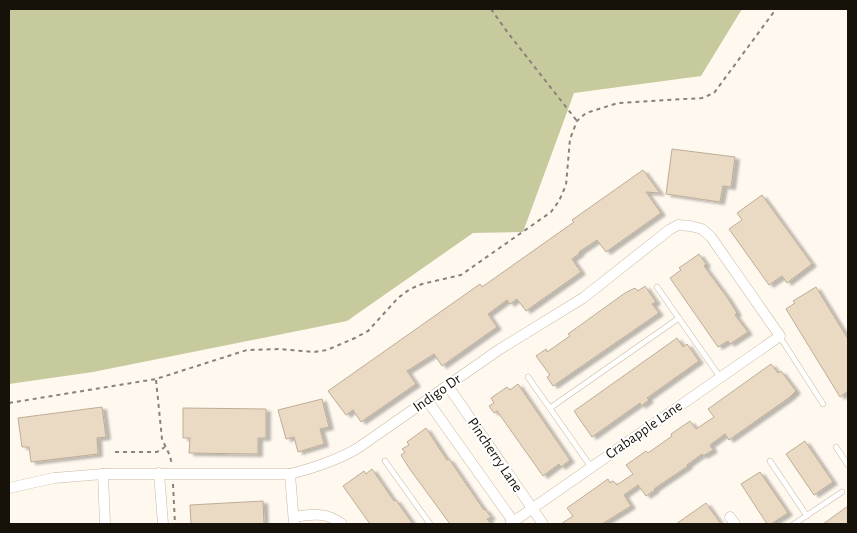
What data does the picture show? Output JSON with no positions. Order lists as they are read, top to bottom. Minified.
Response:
{"streets":{"street":["Indigo Dr","Crabapple Lane","Pincherry Lane"]},"crossings":[["Indigo Dr","Crabapple Lane"],["Indigo Dr","Pincherry Lane"],["Crabapple Lane","Pincherry Lane"]]}
